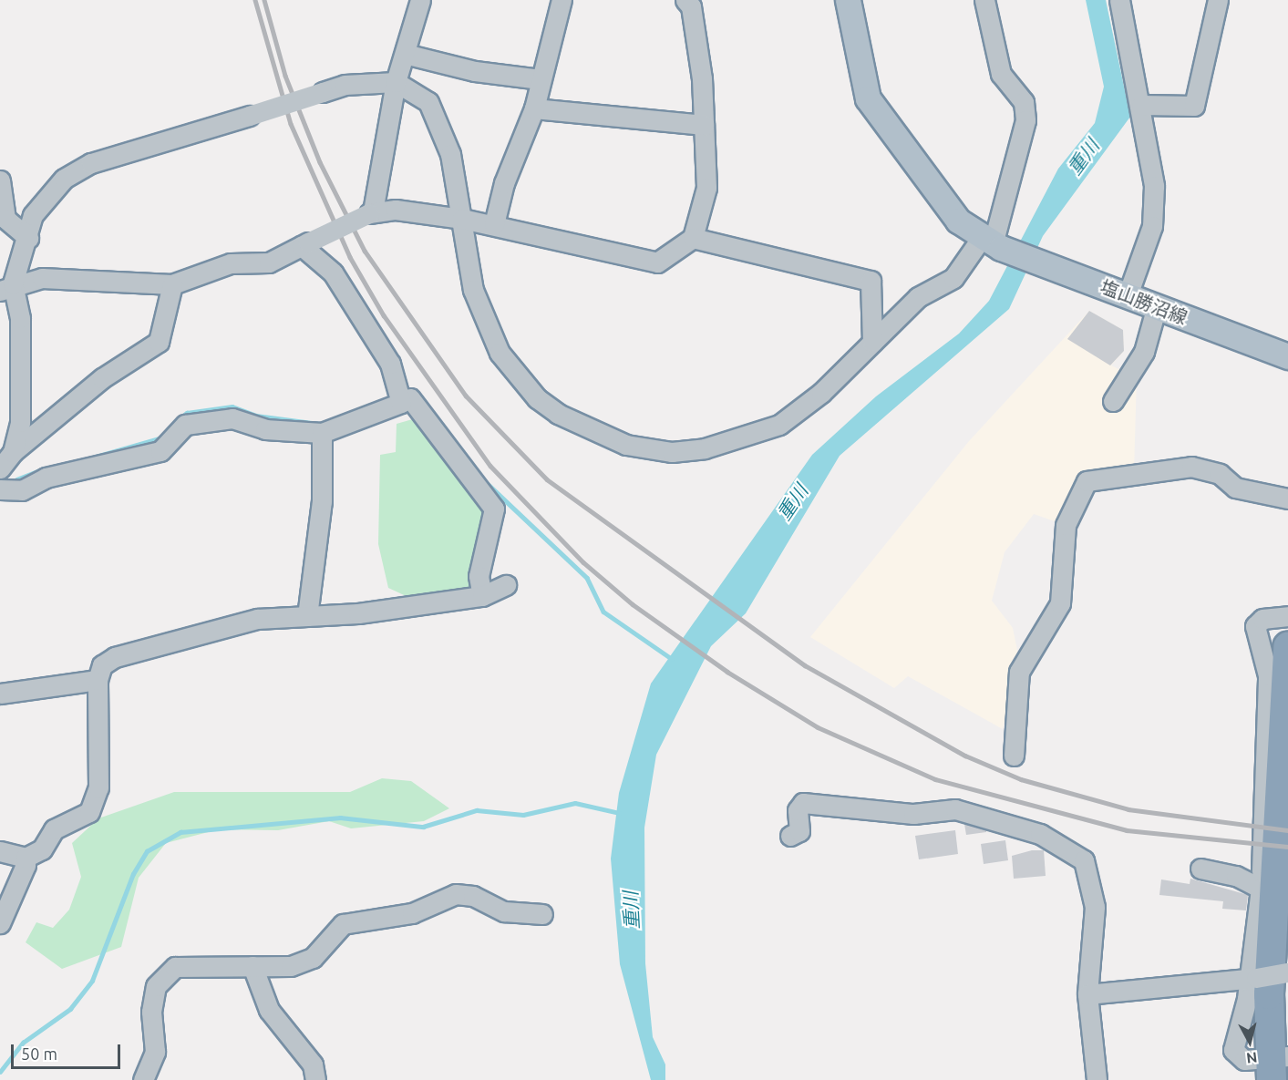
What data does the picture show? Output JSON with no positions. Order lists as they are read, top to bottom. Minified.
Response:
{"streets":{"main road":["塩山勝沼線"]},"water":["重川"],"scale_bar":"50 m","north":"bottom"}
